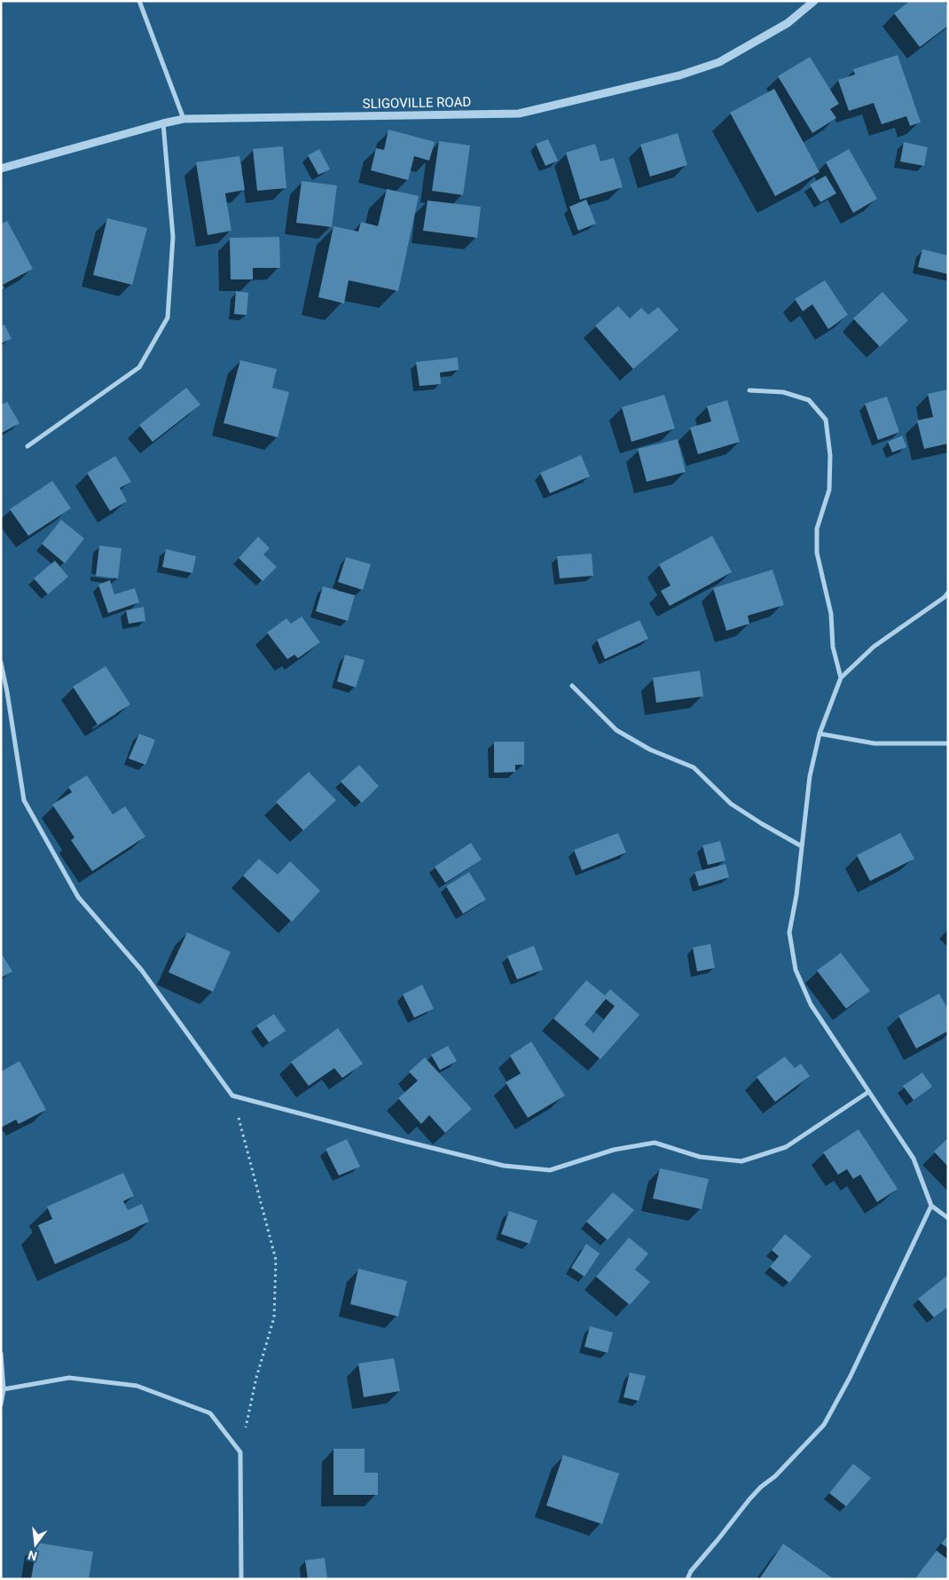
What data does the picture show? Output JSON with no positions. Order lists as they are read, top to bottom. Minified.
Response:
{"streets":{"street":["SLIGOVILLE ROAD"]},"north":"bottom"}
